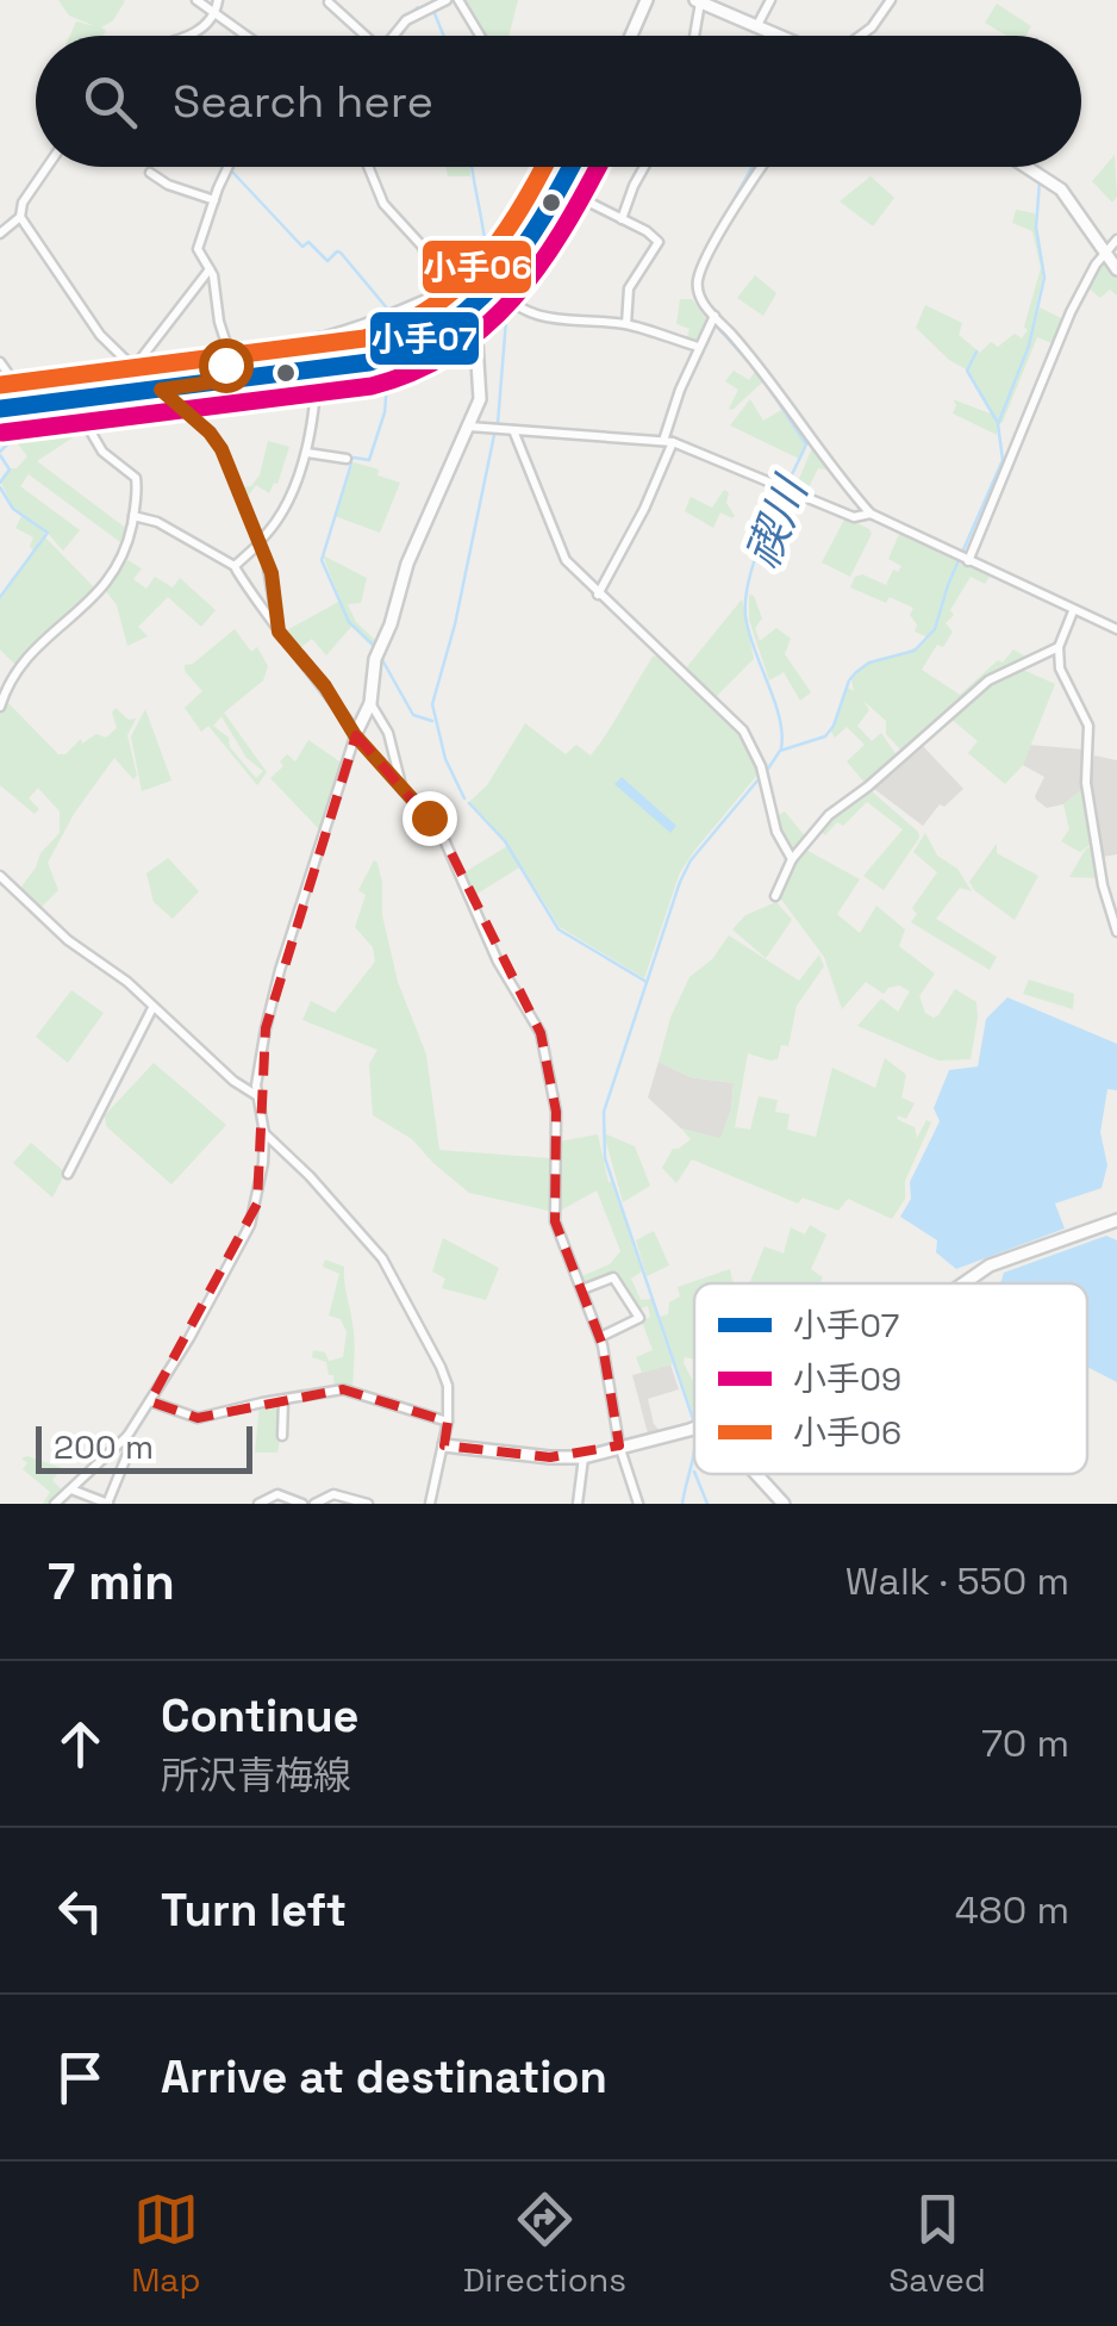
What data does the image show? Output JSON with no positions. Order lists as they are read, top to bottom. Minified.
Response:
{"water":["禊川"],"lines":["transit line 小手07","transit line 小手09","transit line 小手06"],"legend":["小手07","小手09","小手06"],"scale_bar":"200 m","page":{"search":"Search here","scale":"200 m","heading":["7 min","Walk · 550 m"],"list":[["Continue","所沢青梅線","70 m"],["Turn left","480 m"],"Arrive at destination"],"nav":["Map","Directions","Saved"]}}
